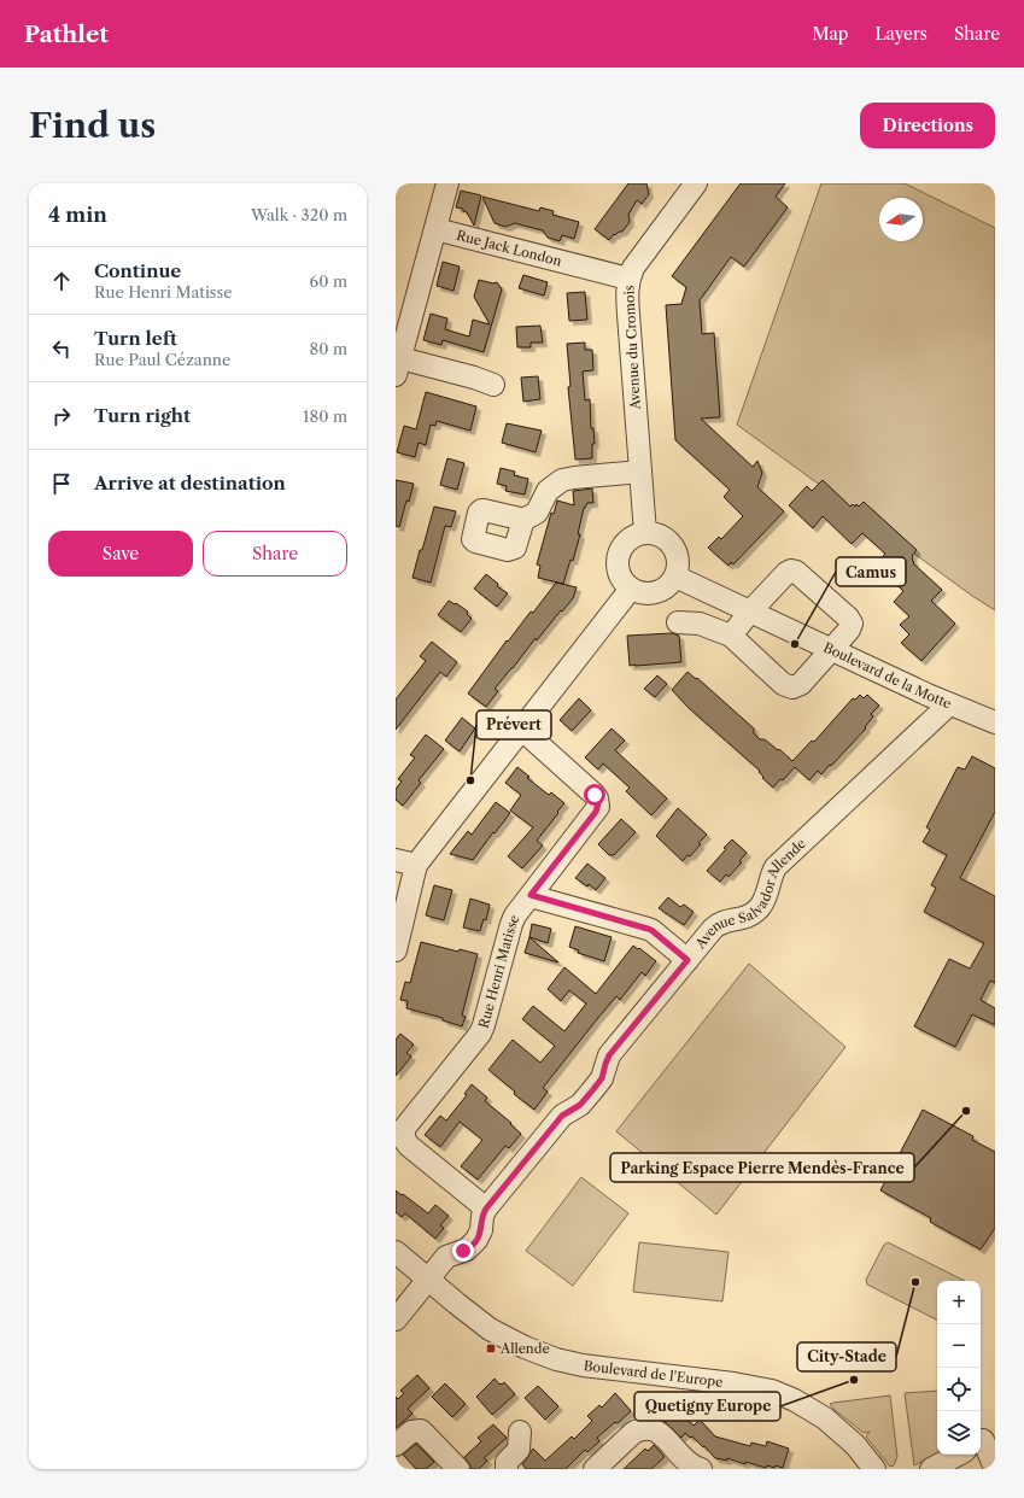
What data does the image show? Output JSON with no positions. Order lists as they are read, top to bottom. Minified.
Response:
{"streets":{"street":["Rue Jack London","Avenue du Cromois","Boulevard de la Motte","Avenue Salvador Allende","Rue Henri Matisse","Boulevard de l'Europe"]},"crossings":[["Rue Jack London","Avenue du Cromois"],["Avenue du Cromois","Boulevard de la Motte"],["Boulevard de la Motte","Avenue Salvador Allende"],["Avenue Salvador Allende","Rue Henri Matisse"],["Avenue Salvador Allende","Boulevard de l'Europe"]],"places":{"other":["Camus","Prévert","Parking Espace Pierre Mendès-France","City-Stade","Quetigny Europe"],"transit":["Allende"]},"north":"left","page":{"header":"Pathlet","nav":["Map","Layers","Share"],"buttons":["Directions",["Save","Share"]],"title":"Find us","heading":["4 min","Walk · 320 m"],"list":[["Continue","Rue Henri Matisse","60 m"],["Turn left","Rue Paul Cézanne","80 m"],["Turn right","180 m"],"Arrive at destination"],"map_buttons":["+","−"]}}
